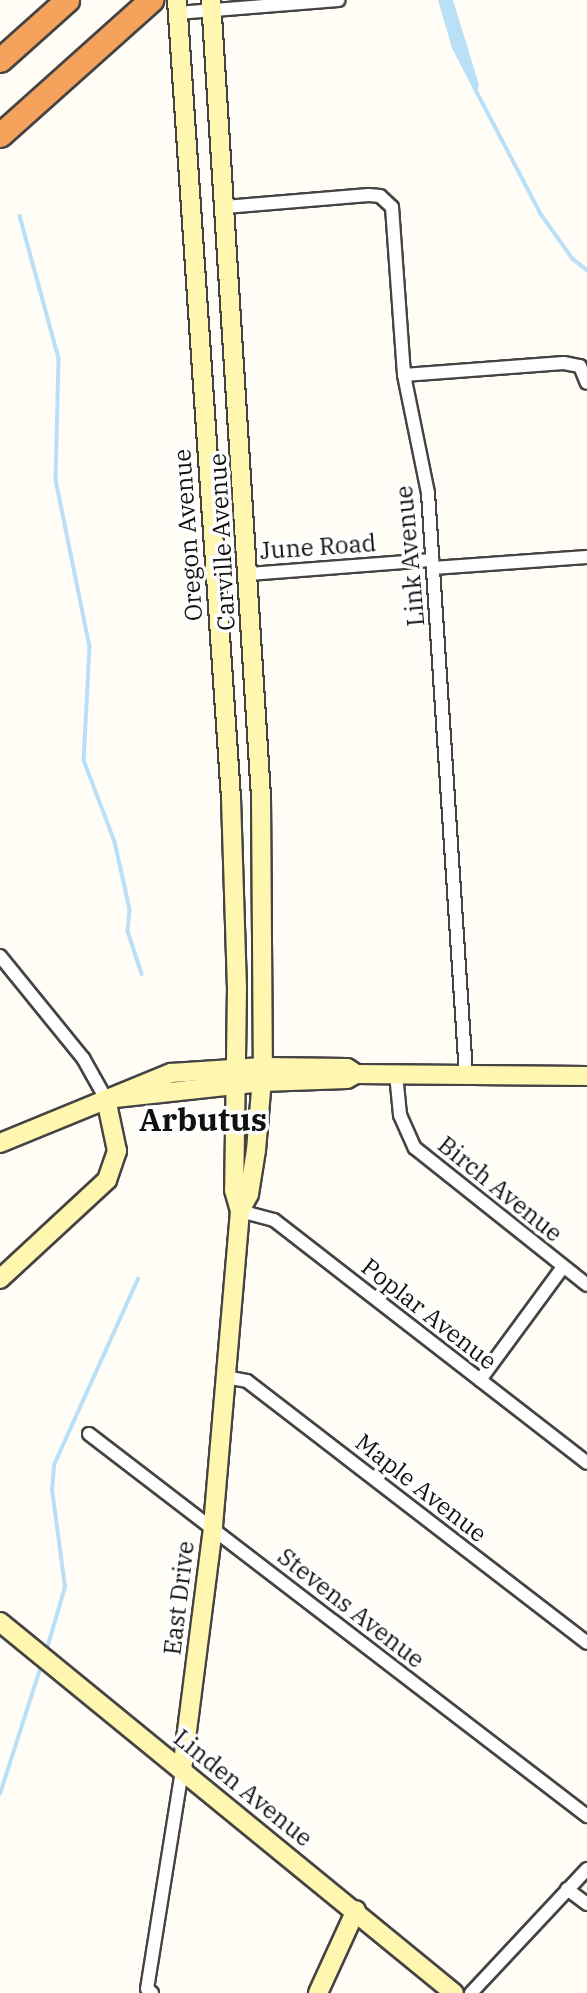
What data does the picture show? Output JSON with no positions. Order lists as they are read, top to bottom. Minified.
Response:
{"streets":{"street":["Oregon Avenue","Carville Avenue","June Road","Link Avenue","Birch Avenue","Poplar Avenue","Maple Avenue","East Drive","Stevens Avenue","Linden Avenue"]},"crossings":[["Oregon Avenue","East Drive"],["Carville Avenue","June Road"],["Carville Avenue","Link Avenue"],["Carville Avenue","East Drive"],["June Road","Link Avenue"],["Poplar Avenue","East Drive"],["Maple Avenue","East Drive"],["East Drive","Stevens Avenue"],["East Drive","Linden Avenue"]],"districts":["Arbutus"]}
